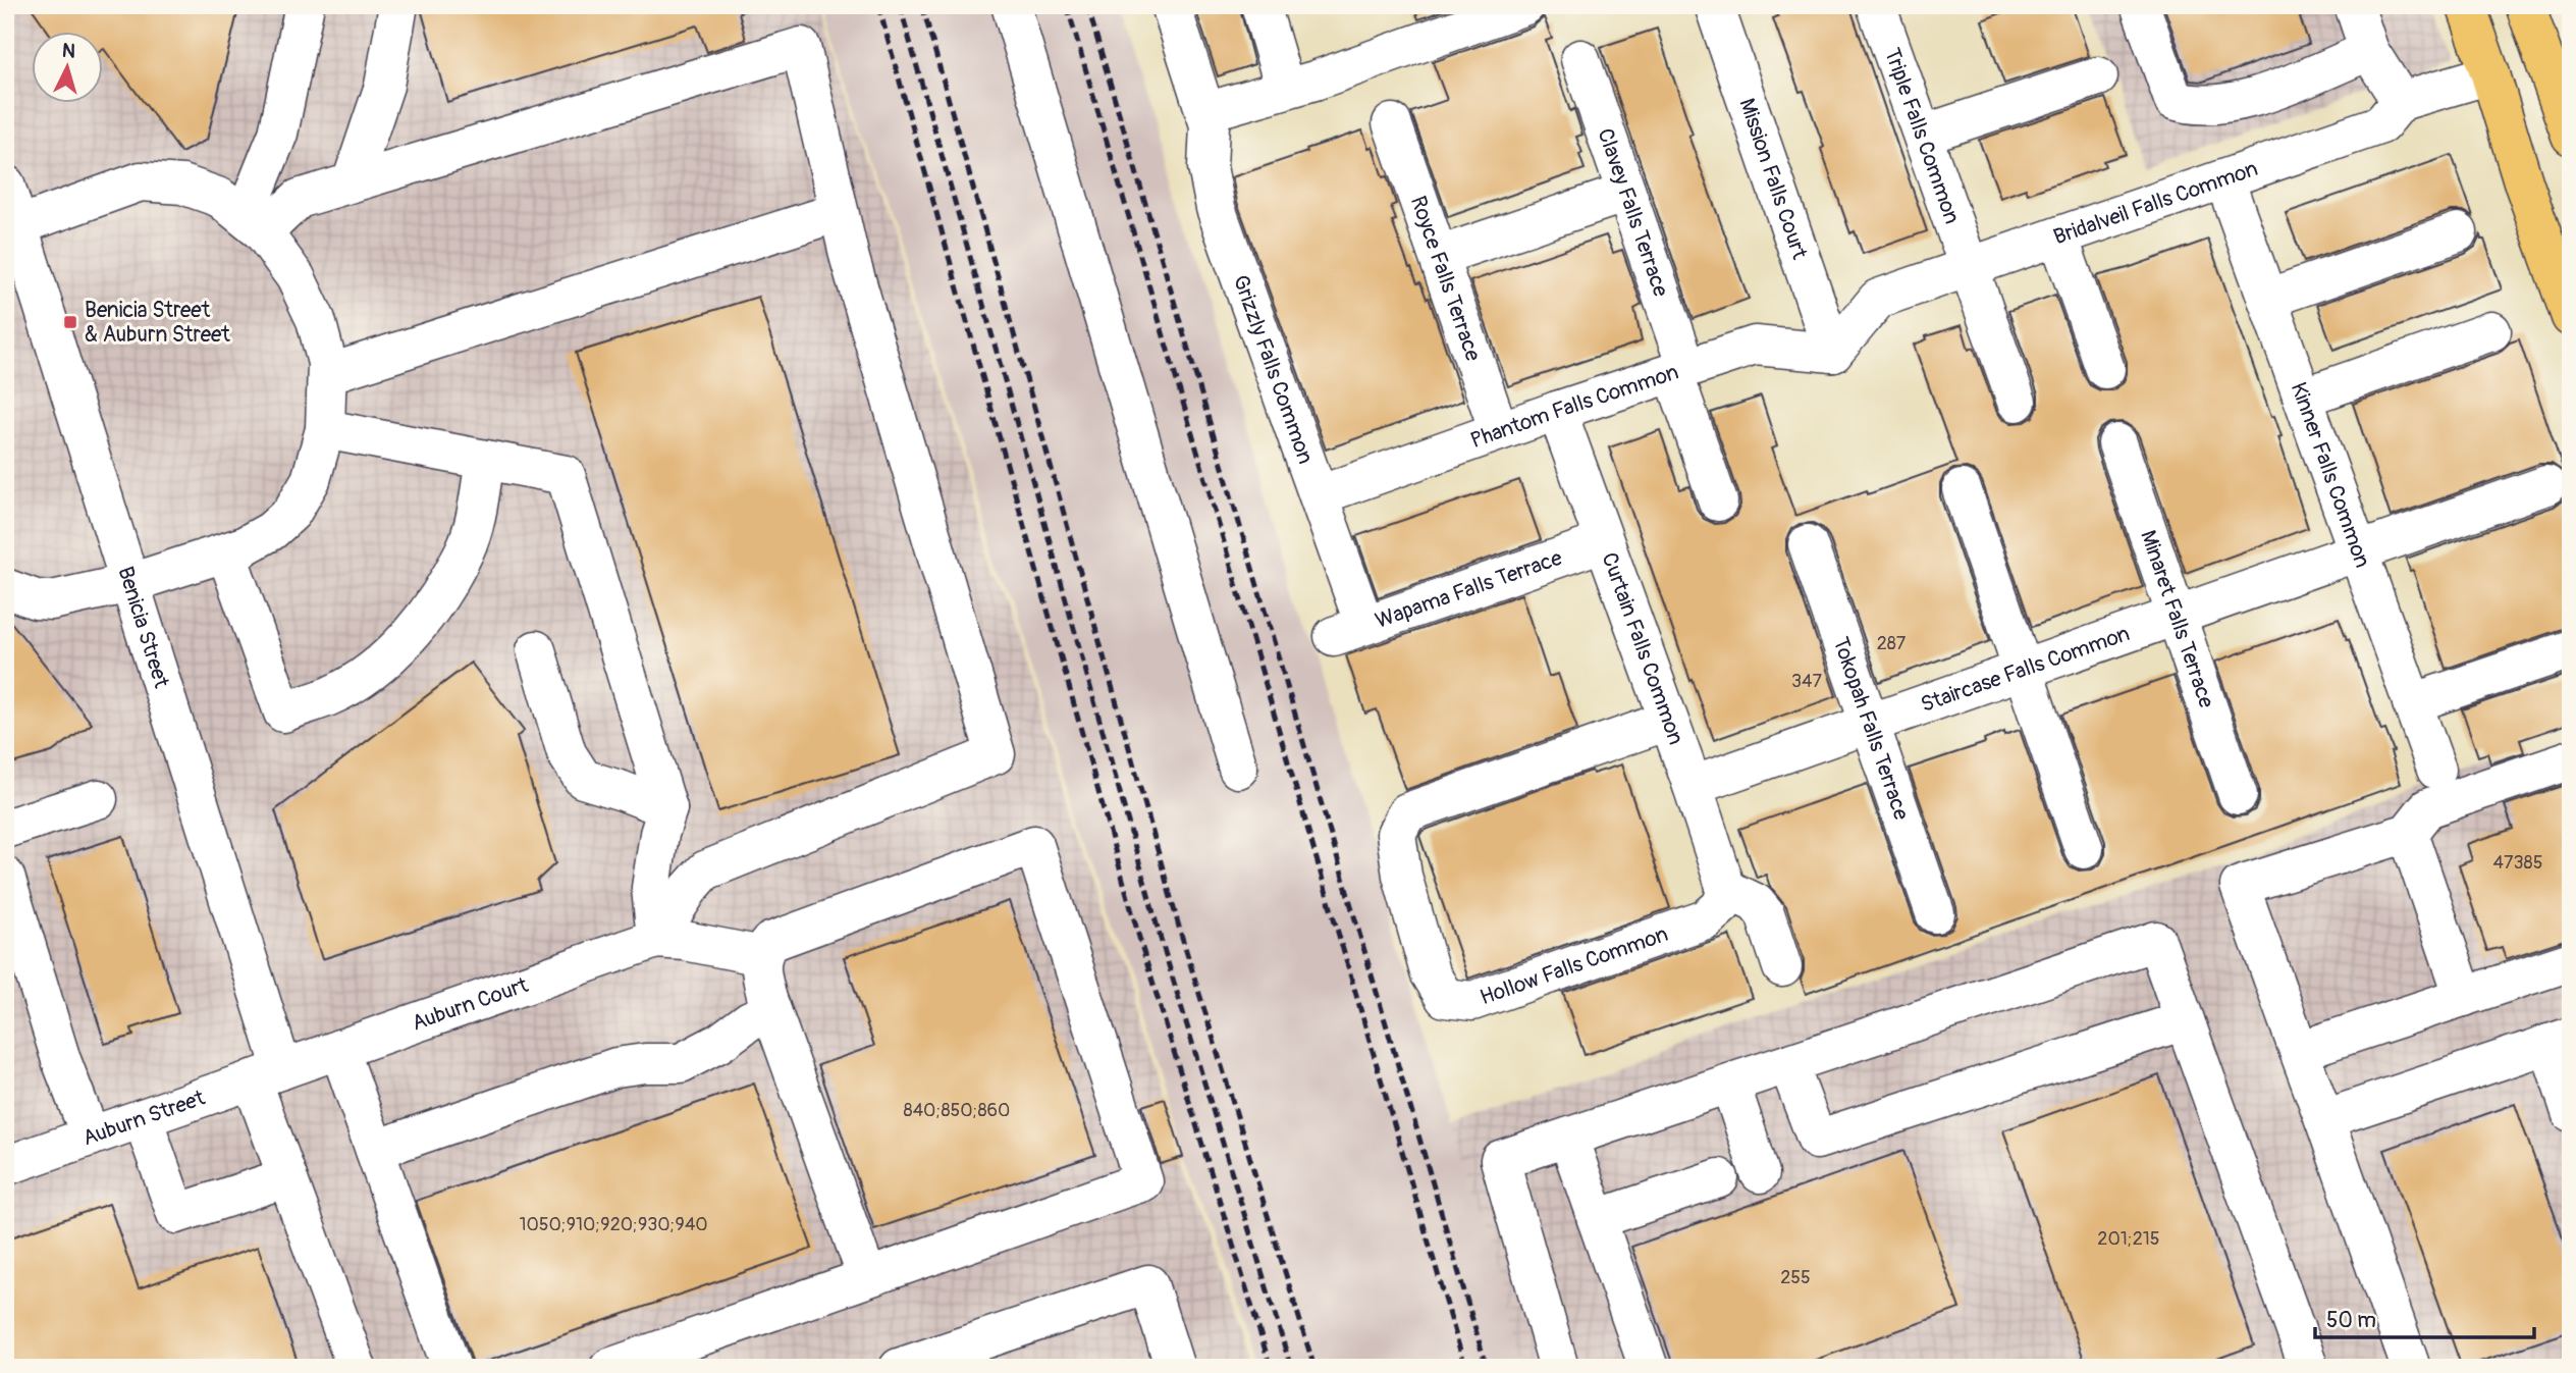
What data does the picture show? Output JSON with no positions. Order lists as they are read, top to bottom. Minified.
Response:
{"streets":{"street":["Triple Falls Common","Mission Falls Court","Bridalveil Falls Common","Clavey Falls Terrace","Royce Falls Terrace","Grizzly Falls Common","Phantom Falls Common","Kinner Falls Common","Wapama Falls Terrace","Minaret Falls Terrace","Benicia Street","Curtain Falls Common","Staircase Falls Common","Tokopah Falls Terrace","Hollow Falls Common","Auburn Court","Auburn Street"]},"crossings":[["Triple Falls Common","Bridalveil Falls Common"],["Mission Falls Court","Bridalveil Falls Common"],["Mission Falls Court","Phantom Falls Common"],["Bridalveil Falls Common","Phantom Falls Common"],["Bridalveil Falls Common","Kinner Falls Common"],["Clavey Falls Terrace","Phantom Falls Common"],["Royce Falls Terrace","Phantom Falls Common"],["Grizzly Falls Common","Phantom Falls Common"],["Grizzly Falls Common","Wapama Falls Terrace"],["Phantom Falls Common","Curtain Falls Common"],["Kinner Falls Common","Staircase Falls Common"],["Wapama Falls Terrace","Curtain Falls Common"],["Minaret Falls Terrace","Staircase Falls Common"],["Benicia Street","Auburn Court"],["Benicia Street","Auburn Street"],["Curtain Falls Common","Staircase Falls Common"],["Curtain Falls Common","Hollow Falls Common"],["Staircase Falls Common","Tokopah Falls Terrace"],["Auburn Court","Auburn Street"]],"places":{"transit":["Benicia Street & Auburn Street"]},"house_numbers":["287","347","47385","840;850;860","1050;910;920;930;940","201;215","255"],"scale_bar":"50 m","north":"top"}
